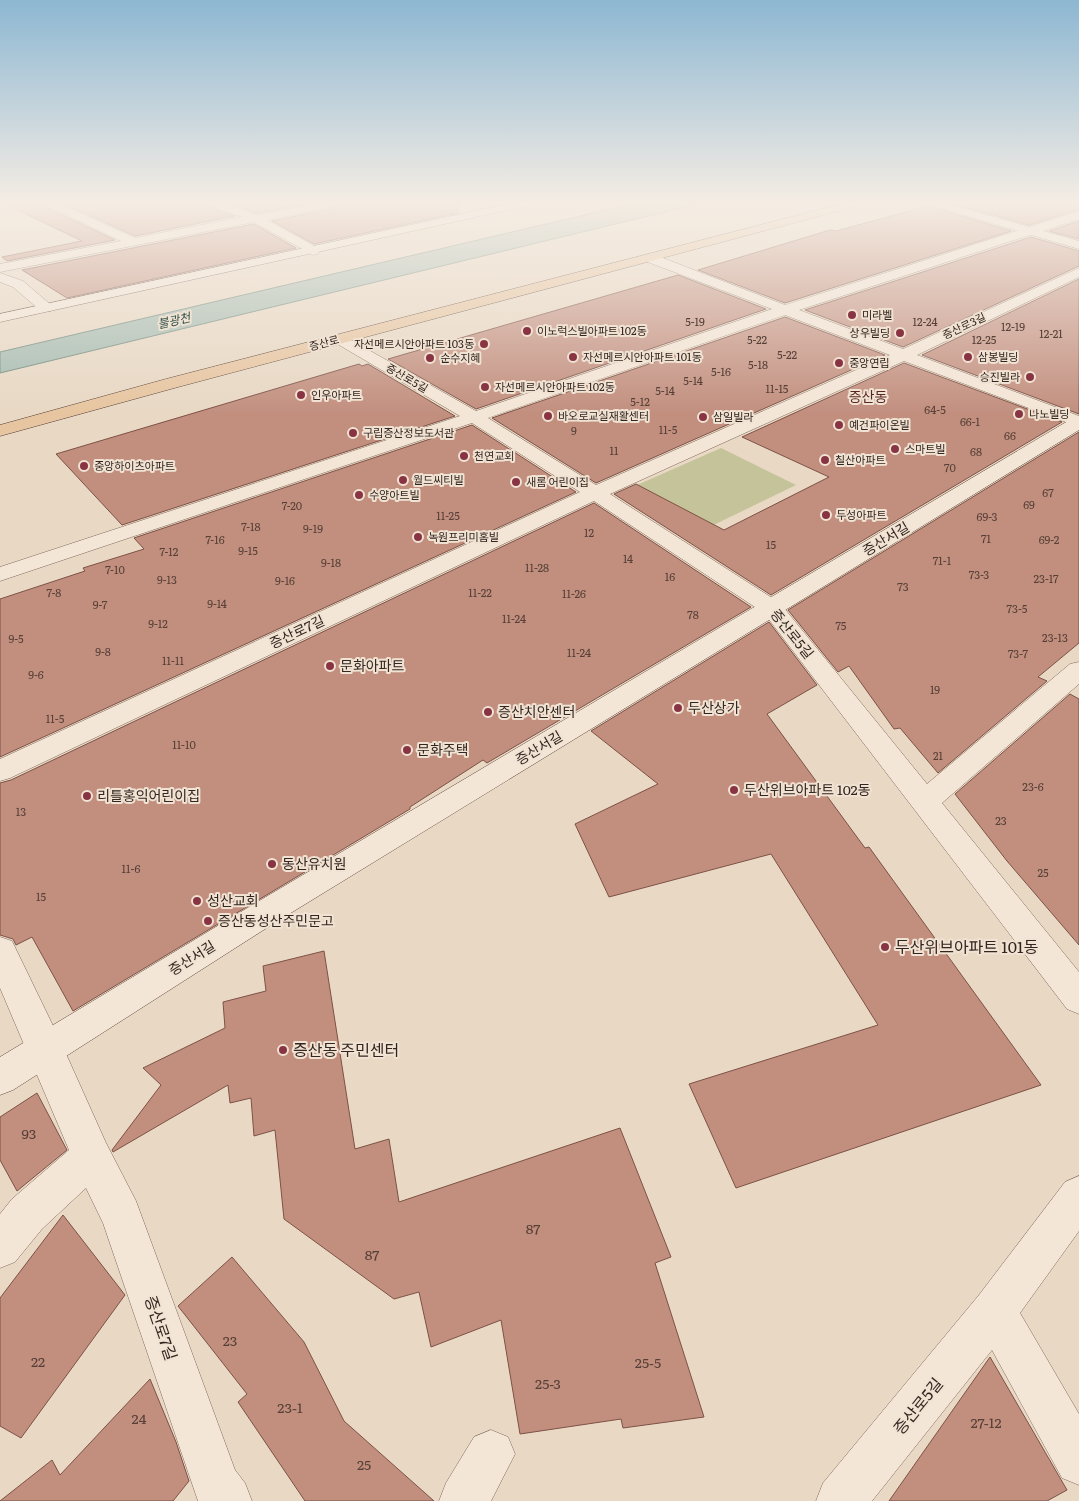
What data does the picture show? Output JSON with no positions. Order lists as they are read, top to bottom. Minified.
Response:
{"streets":{"main road":["증산로"],"street":["증산로3길","증산로5길","증산서길","증산로7길"]},"crossings":[["증산로3길","증산서길"],["증산로","증산로5길"],["증산로5길","증산서길"],["증산로5길","증산로7길"],["증산서길","증산로7길"]],"districts":["증산동"],"water":["불광천"],"places":["미라벨","이노럭스빌아파트 102동","상우빌딩","자선메르시안아파트 103동","자선메르시안아파트 101동","삼봉빌딩","순수지혜","중앙연립","승진빌라","자선메르시안아파트 102동","인우아파트","나노빌딩","바오로교실재활센터","삼일빌라","예건파이온빌","구립증산정보도서관","스마트빌","천연교회","칠산아파트","중앙하이츠아파트","월드씨티빌","새롬 어린이집","수양아트빌","두성아파트","녹원프리미홈빌","문화아파트","두산상가","증산치안센터","문화주택","두산위브아파트 102동","리틀홍익어린이집","동산유치원","성산교회","증산동성산주민문고","두산위브아파트 101동","증산동 주민센터"],"house_numbers":["5-19","12-24","12-19","12-21","5-22","12-25","5-22","5-18","5-16","5-14","11-15","5-14","5-12","64-5","66-1","11-5","9","66","11","68","70","67","69","7-20","11-25","69-3","7-18","9-19","12","71","7-16","69-2","15","9-15","7-12","14","71-1","9-18","11-28","7-10","73-3","16","23-17","9-13","9-16","73","7-8","11-22","11-26","9-14","9-7","73-5","78","11-24","9-12","75","23-13","9-5","9-8","11-24","73-7","11-11","9-6","19","11-5","11-10","21","23-6","13","23","11-6","25","15","93","87","87","23","22","25-5","25-3","23-1","24","27-12","25"]}
